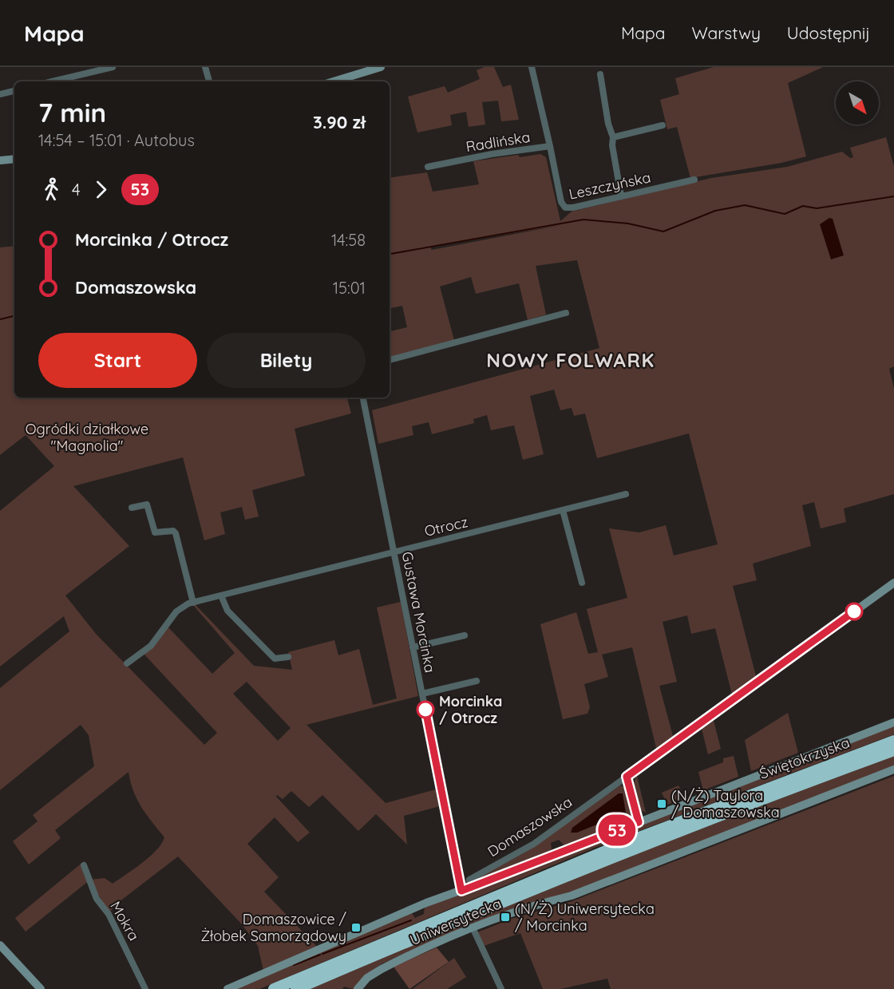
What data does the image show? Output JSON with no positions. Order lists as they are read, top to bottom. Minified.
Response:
{"streets":{"highway":["Świętokrzyska"],"street":["Radlińska","Leszczyńska","Otrocz","Gustawa Morcinka","Domaszowska","Mokra","Uniwersytecka"]},"crossings":[["Radlińska","Leszczyńska"],["Otrocz","Gustawa Morcinka"]],"districts":["NOWY FOLWARK"],"parks":["Ogródki działkowe \"Magnolia\""],"places":{"other":["Morcinka / Otrocz"],"transit":["(N/Ż) Taylora / Domaszowska","(N/Ż) Uniwersytecka / Morcinka","Domaszowice / Żłobek Samorządowy"]},"lines":["bus line 53"],"north":"bottom right","page":{"header":"Mapa","nav":["Mapa","Warstwy","Udostępnij"],"on_map":"53","heading":["7 min","14:54 – 15:01 · Autobus","3.90 zł"],"legs":["4","53"],"list":[{"name":"Morcinka / Otrocz","value":"14:58"},{"name":"Domaszowska","value":"15:01"}],"buttons":["Start","Bilety"]}}
